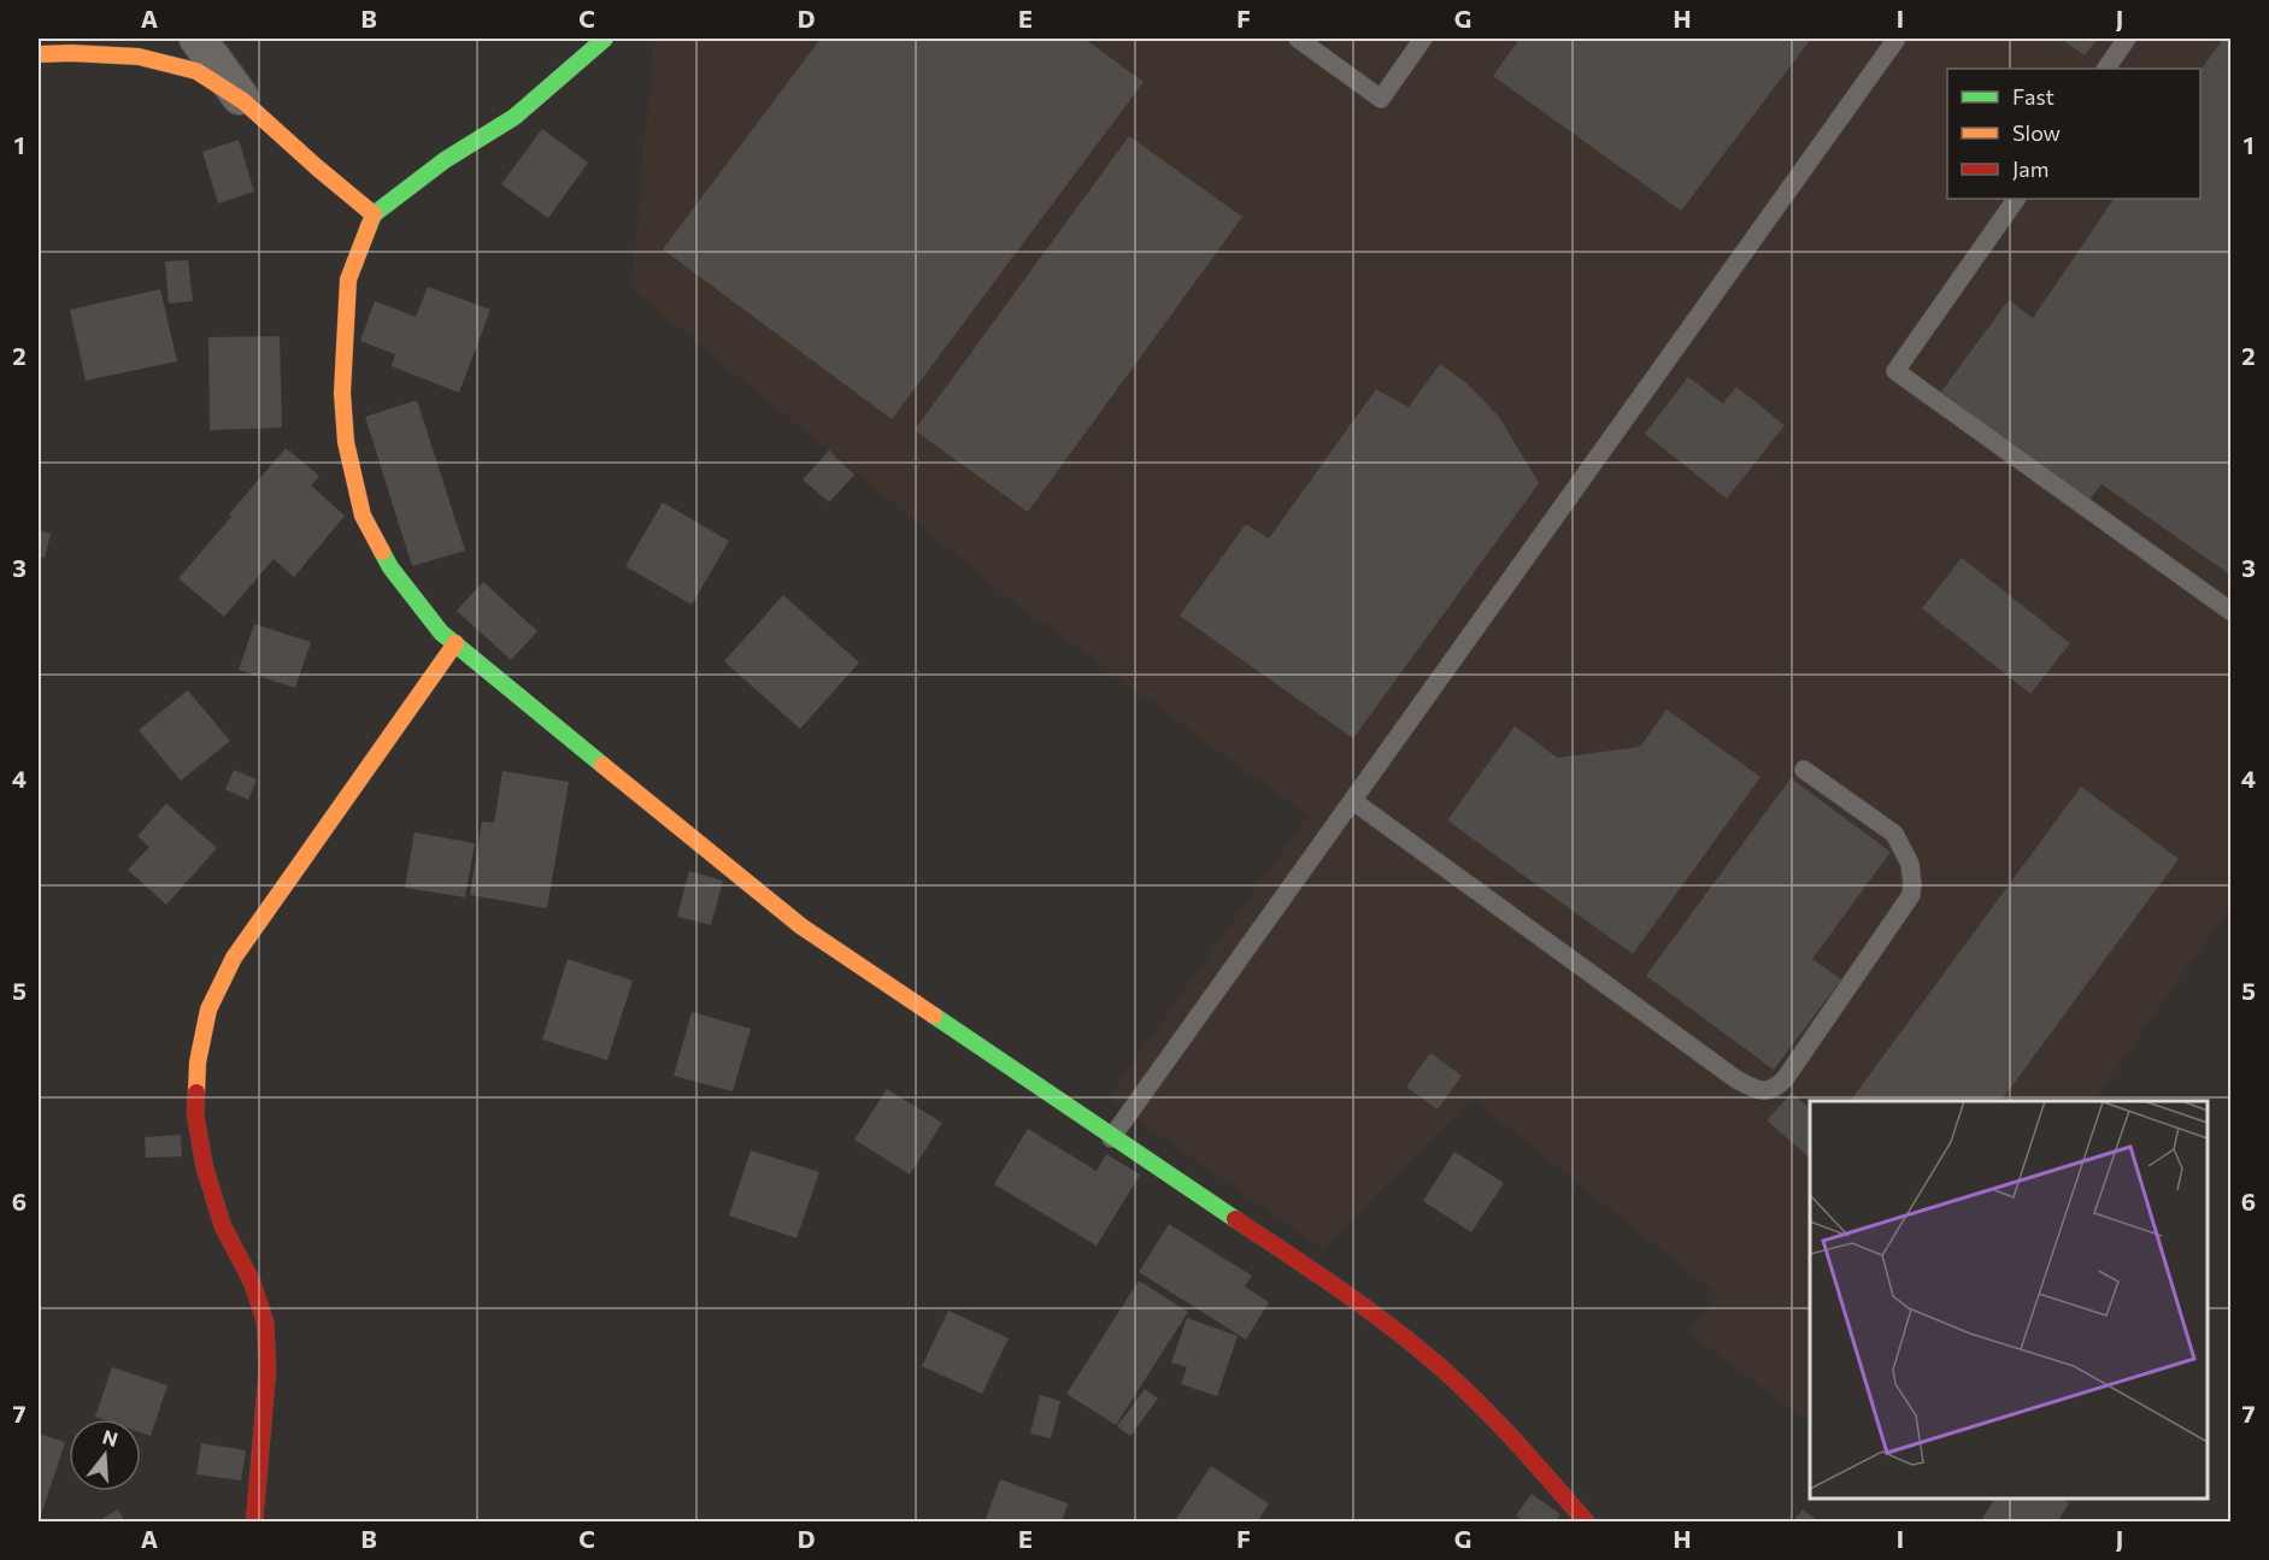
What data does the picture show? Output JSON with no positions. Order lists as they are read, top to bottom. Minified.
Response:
{"legend":["Fast","Slow","Jam"],"north":"top","grid":{"columns":["A","B","C","D","E","F","G","H","I","J"],"rows":["1","2","3","4","5","6","7"]}}
